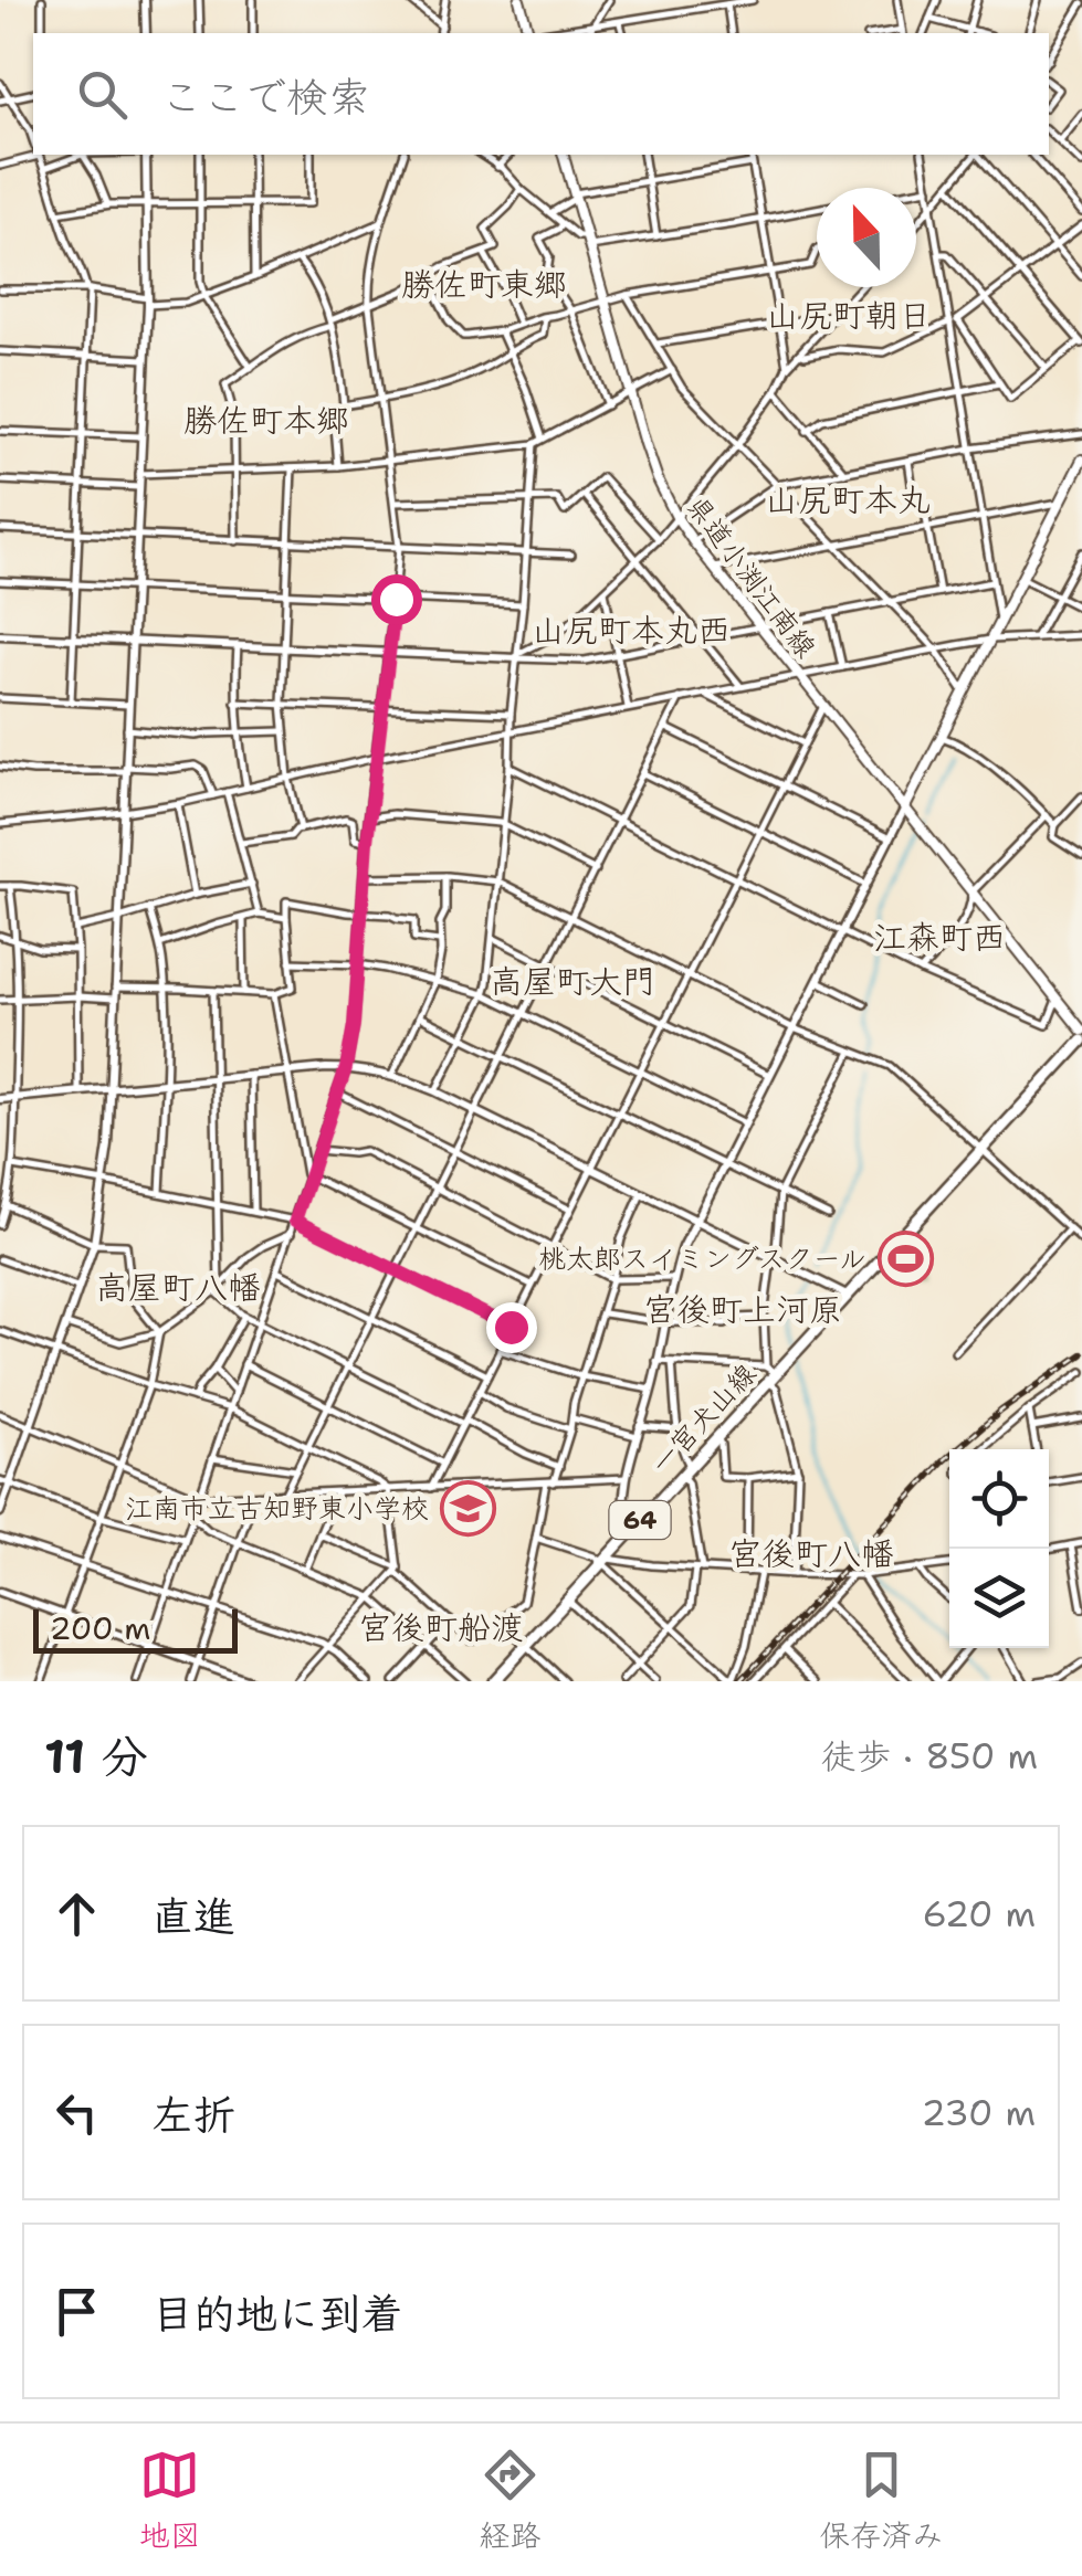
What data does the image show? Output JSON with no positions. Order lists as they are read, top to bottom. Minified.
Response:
{"streets":{"main road":["県道小渕江南線","一宮犬山線","64"]},"districts":["勝佐町東郷","山尻町朝日","勝佐町本郷","山尻町本丸","山尻町本丸西","江森町西","高屋町大門","高屋町八幡","宮後町上河原","宮後町八幡","宮後町船渡"],"places":{"sports":["桃太郎スイミングスクール"],"school or university":["江南市立古知野東小学校"]},"scale_bar":"200 m","north":"top","page":{"search":"ここで検索","scale":"200 m","heading":["11 分","徒歩 · 850 m"],"list":[["直進","620 m"],["左折","230 m"],"目的地に到着"],"nav":["地図","経路","保存済み"]}}
